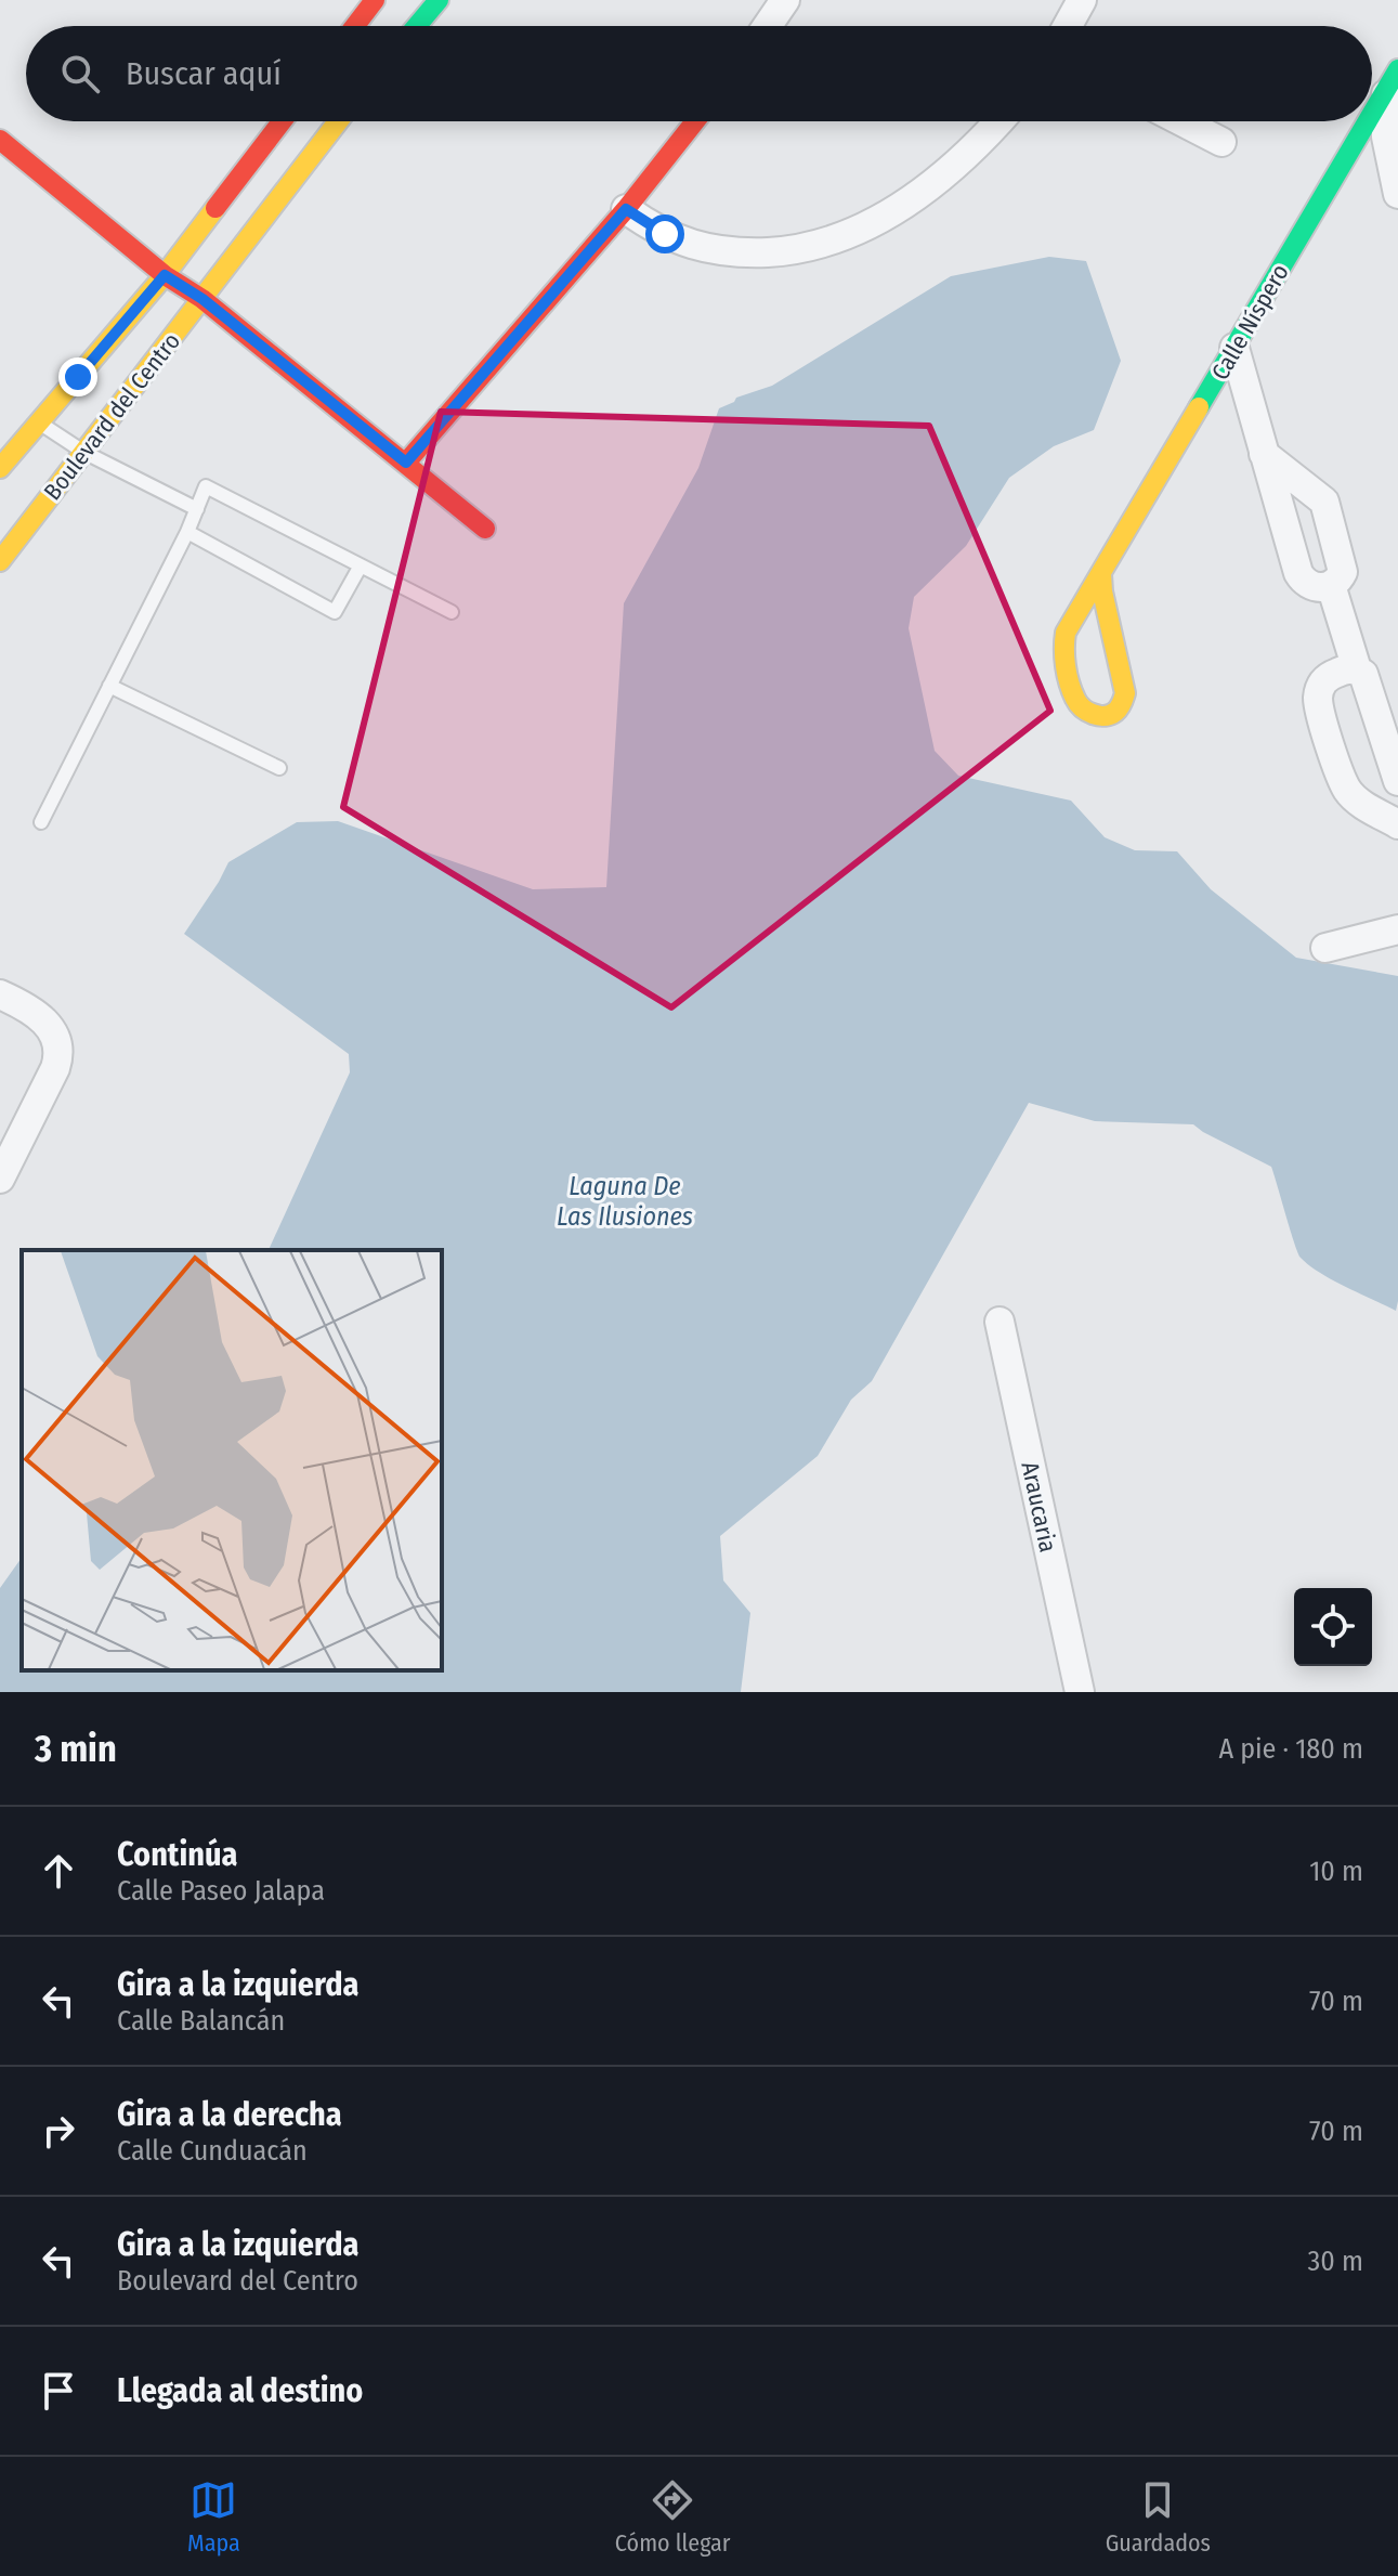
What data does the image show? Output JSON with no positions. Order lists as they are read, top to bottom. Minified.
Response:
{"streets":{"street":["Calle Níspero","Boulevard del Centro","Araucaria"]},"water":["Laguna De Las Ilusiones"],"page":{"search":"Buscar aquí","heading":["3 min","A pie · 180 m"],"list":[["Continúa","Calle Paseo Jalapa","10 m"],["Gira a la izquierda","Calle Balancán","70 m"],["Gira a la derecha","Calle Cunduacán","70 m"],["Gira a la izquierda","Boulevard del Centro","30 m"],"Llegada al destino"],"nav":["Mapa","Cómo llegar","Guardados"]}}
